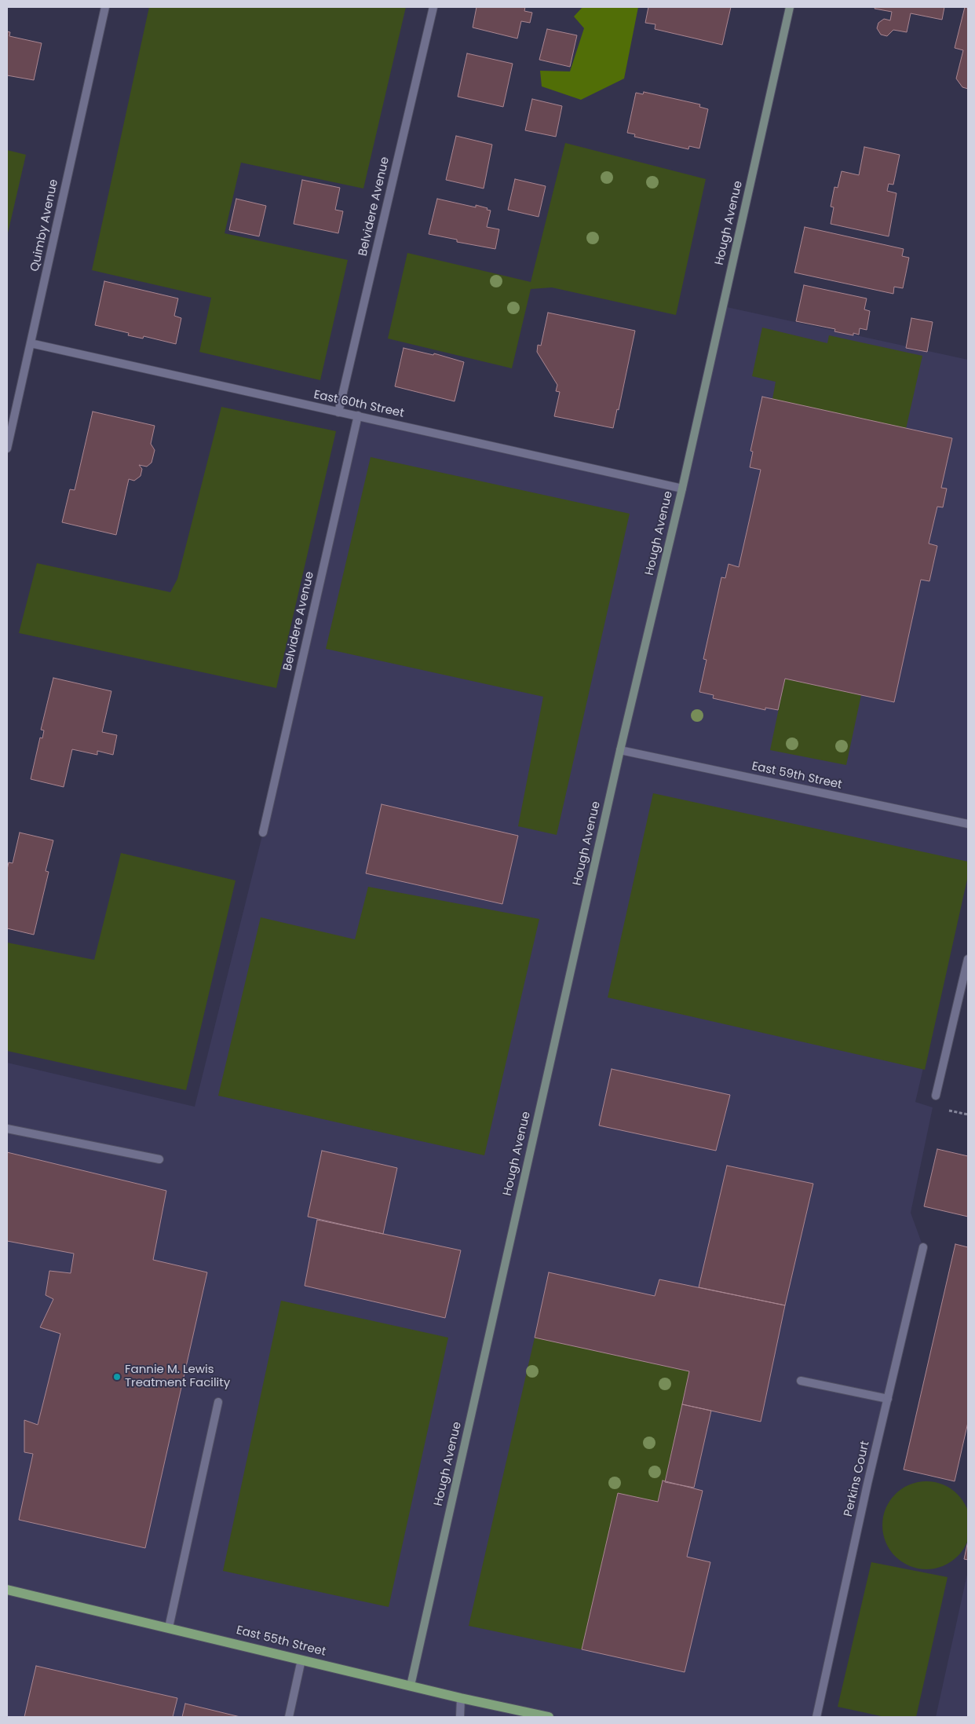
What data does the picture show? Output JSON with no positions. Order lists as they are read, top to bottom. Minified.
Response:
{"streets":{"main road":["East 55th Street"],"street":["Belvidere Avenue","Hough Avenue","Quimby Avenue","East 60th Street","East 59th Street","Perkins Court"]},"crossings":[["Belvidere Avenue","East 60th Street"],["Hough Avenue","East 60th Street"],["Hough Avenue","East 59th Street"],["Hough Avenue","East 55th Street"],["Quimby Avenue","East 60th Street"]],"places":["Fannie M. Lewis Treatment Facility"]}
